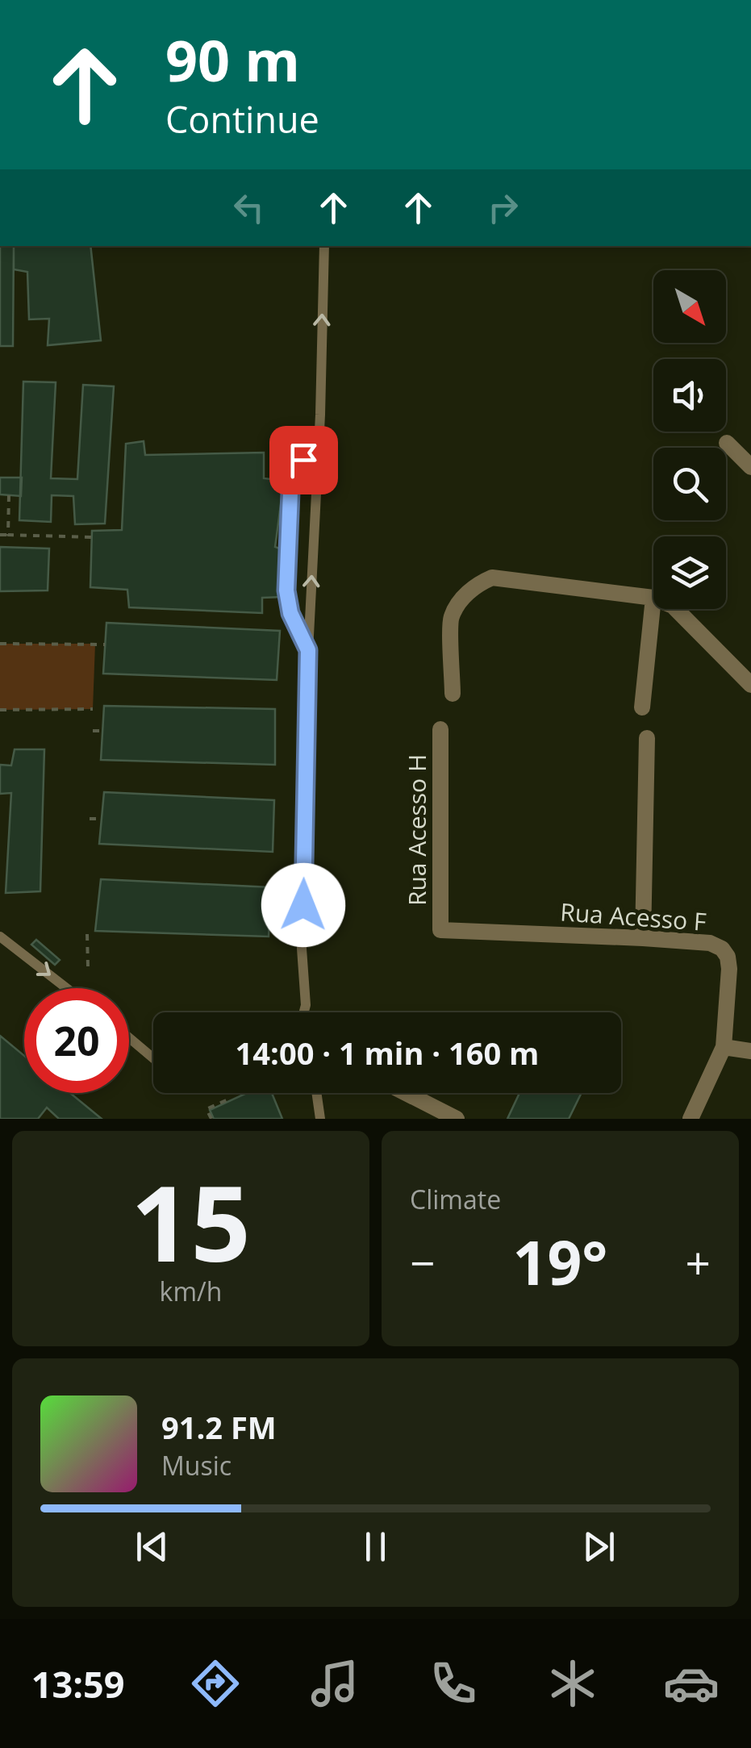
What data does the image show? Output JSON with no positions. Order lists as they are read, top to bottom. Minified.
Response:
{"streets":{"street":["Rua Acesso H","Rua Acesso F"]},"crossings":[["Rua Acesso H","Rua Acesso F"]],"north":"bottom right","page":{"turn":["90 m","Continue"],"limit":"20","trip":"14:00 · 1 min · 160 m","tile":[["15","km/h"],"Climate"],"heat":["−","19°","+"],"song":["91.2 FM","Music"],"tabs":"13:59"}}
